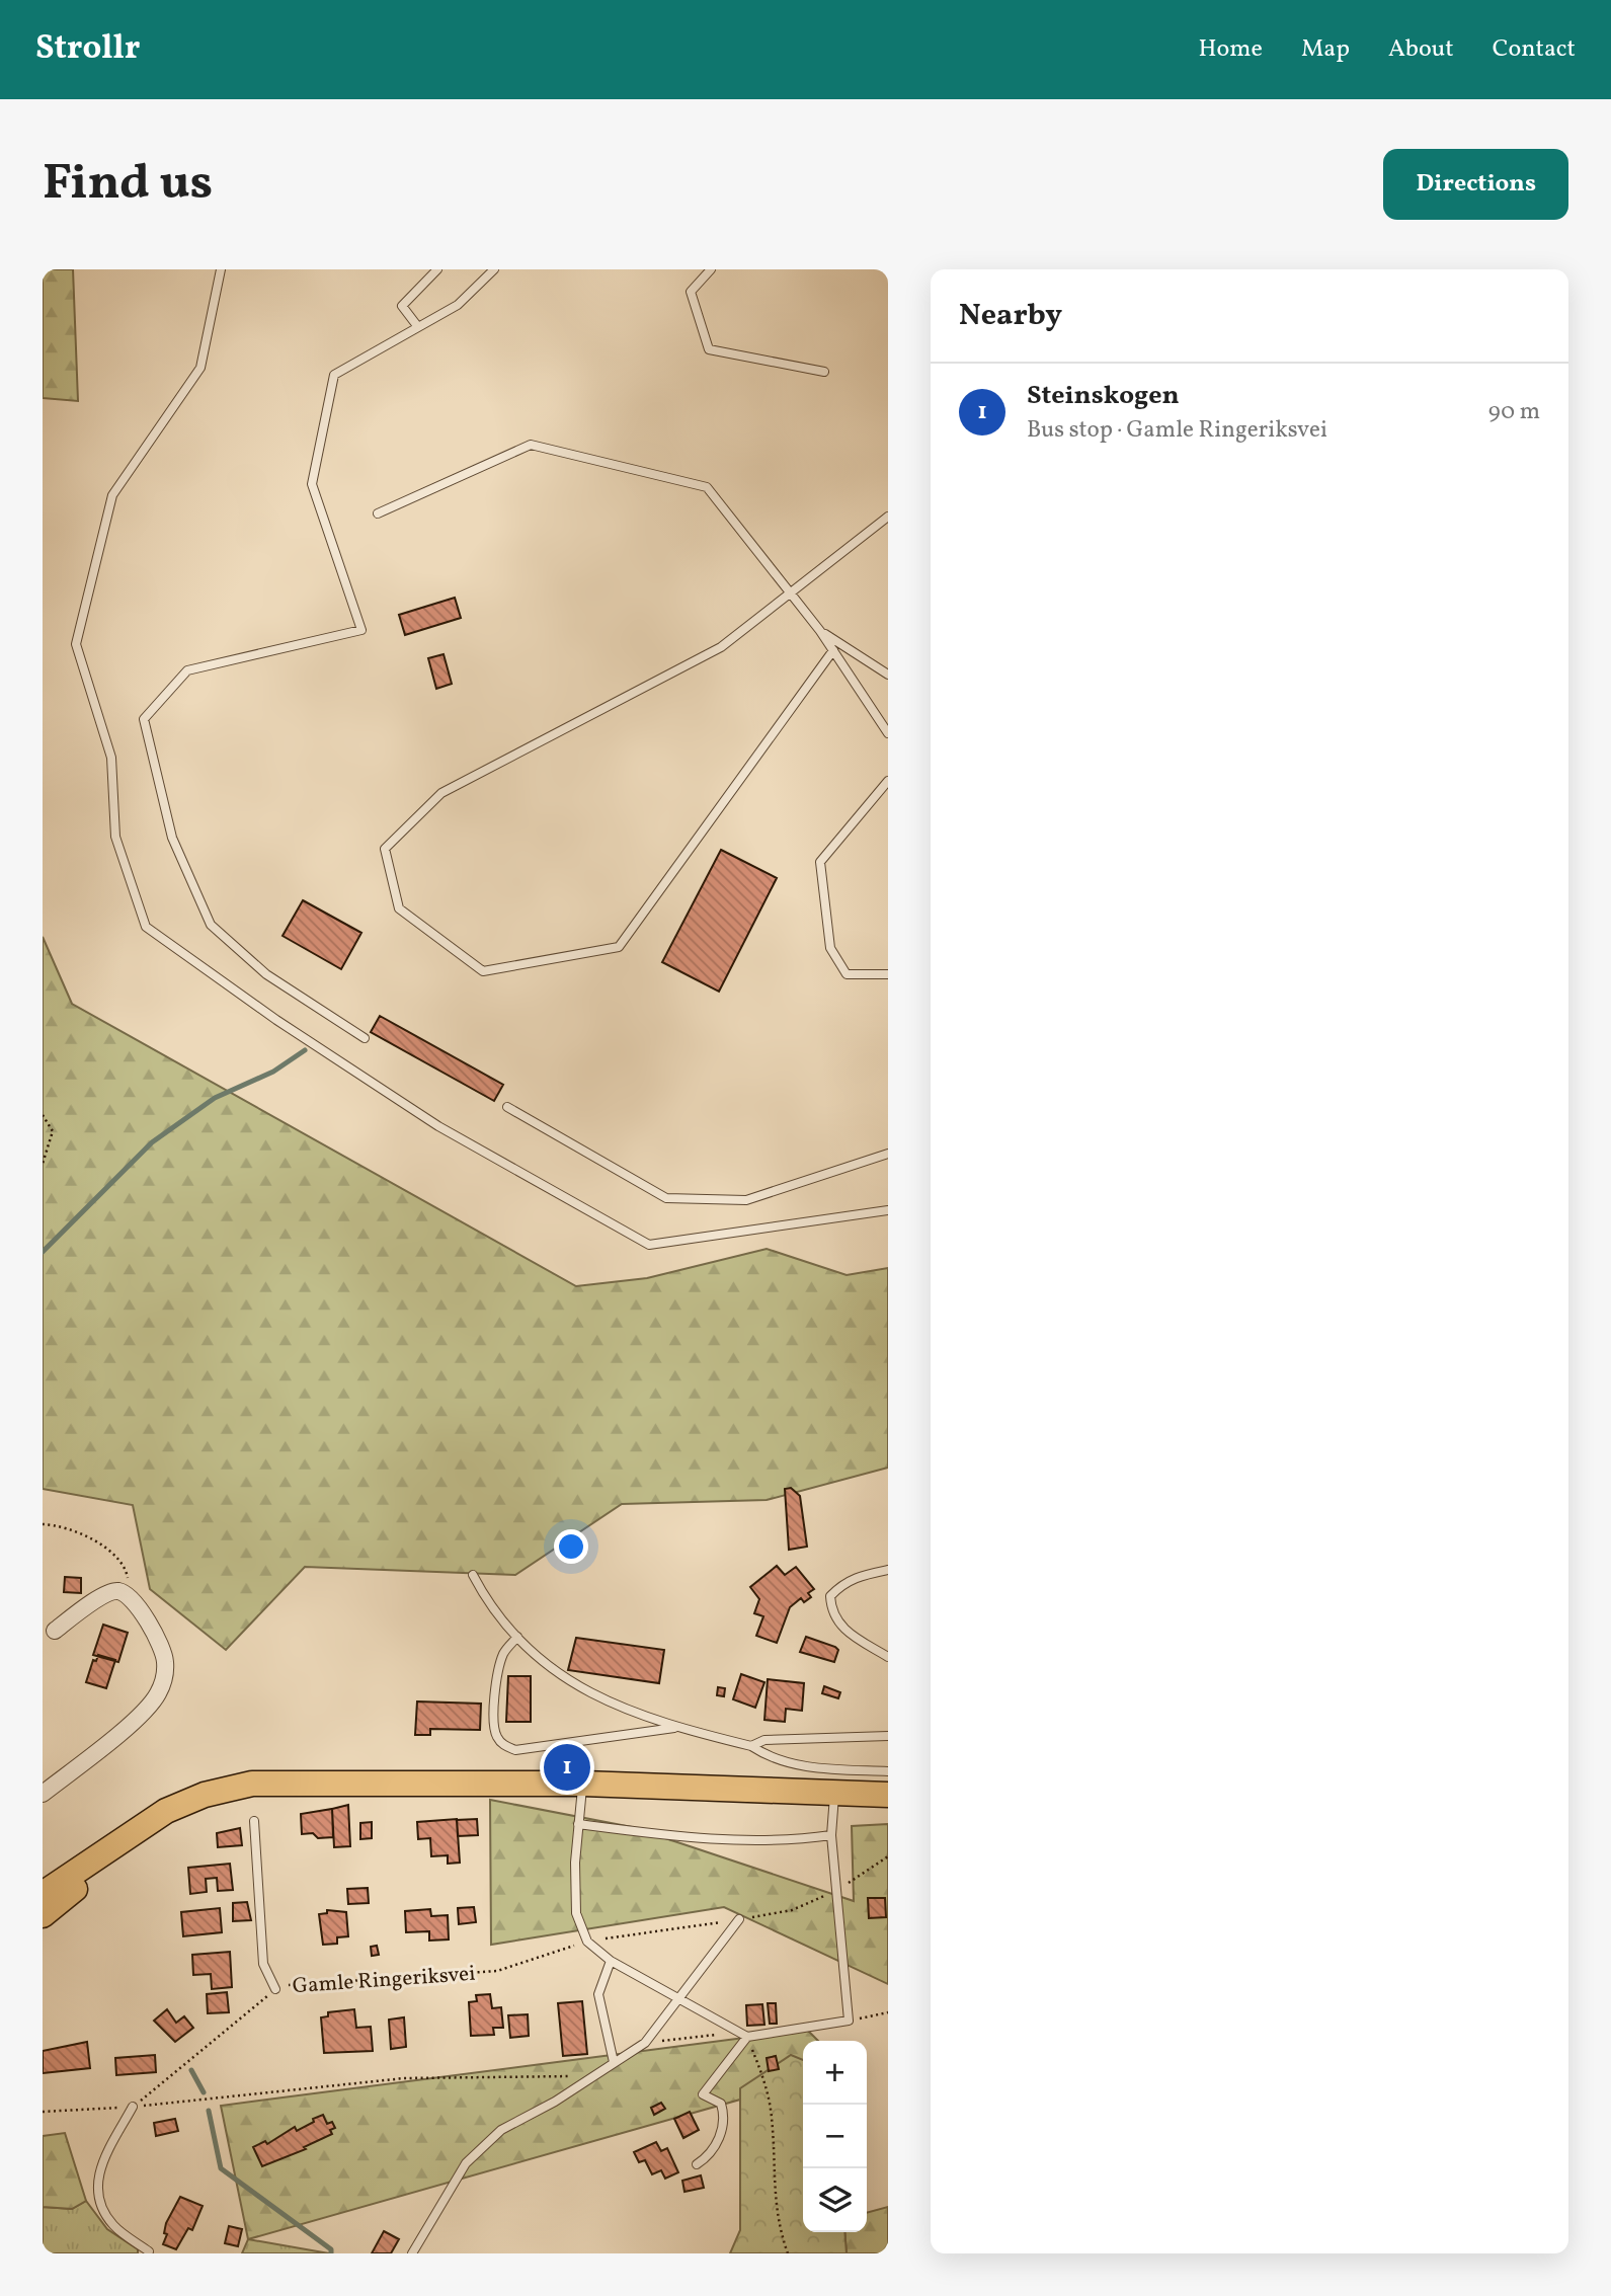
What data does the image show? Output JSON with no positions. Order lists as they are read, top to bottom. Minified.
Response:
{"streets":{"path":["Gamle Ringeriksvei"]},"page":{"header":"Strollr","nav":["Home","Map","About","Contact"],"buttons":"Directions","title":"Find us","heading":"Nearby","list":[{"mark":"1","name":"Steinskogen","note":"Bus stop · Gamle Ringeriksvei","value":"90 m"}],"pins":"1","map_buttons":["+","−"]}}
